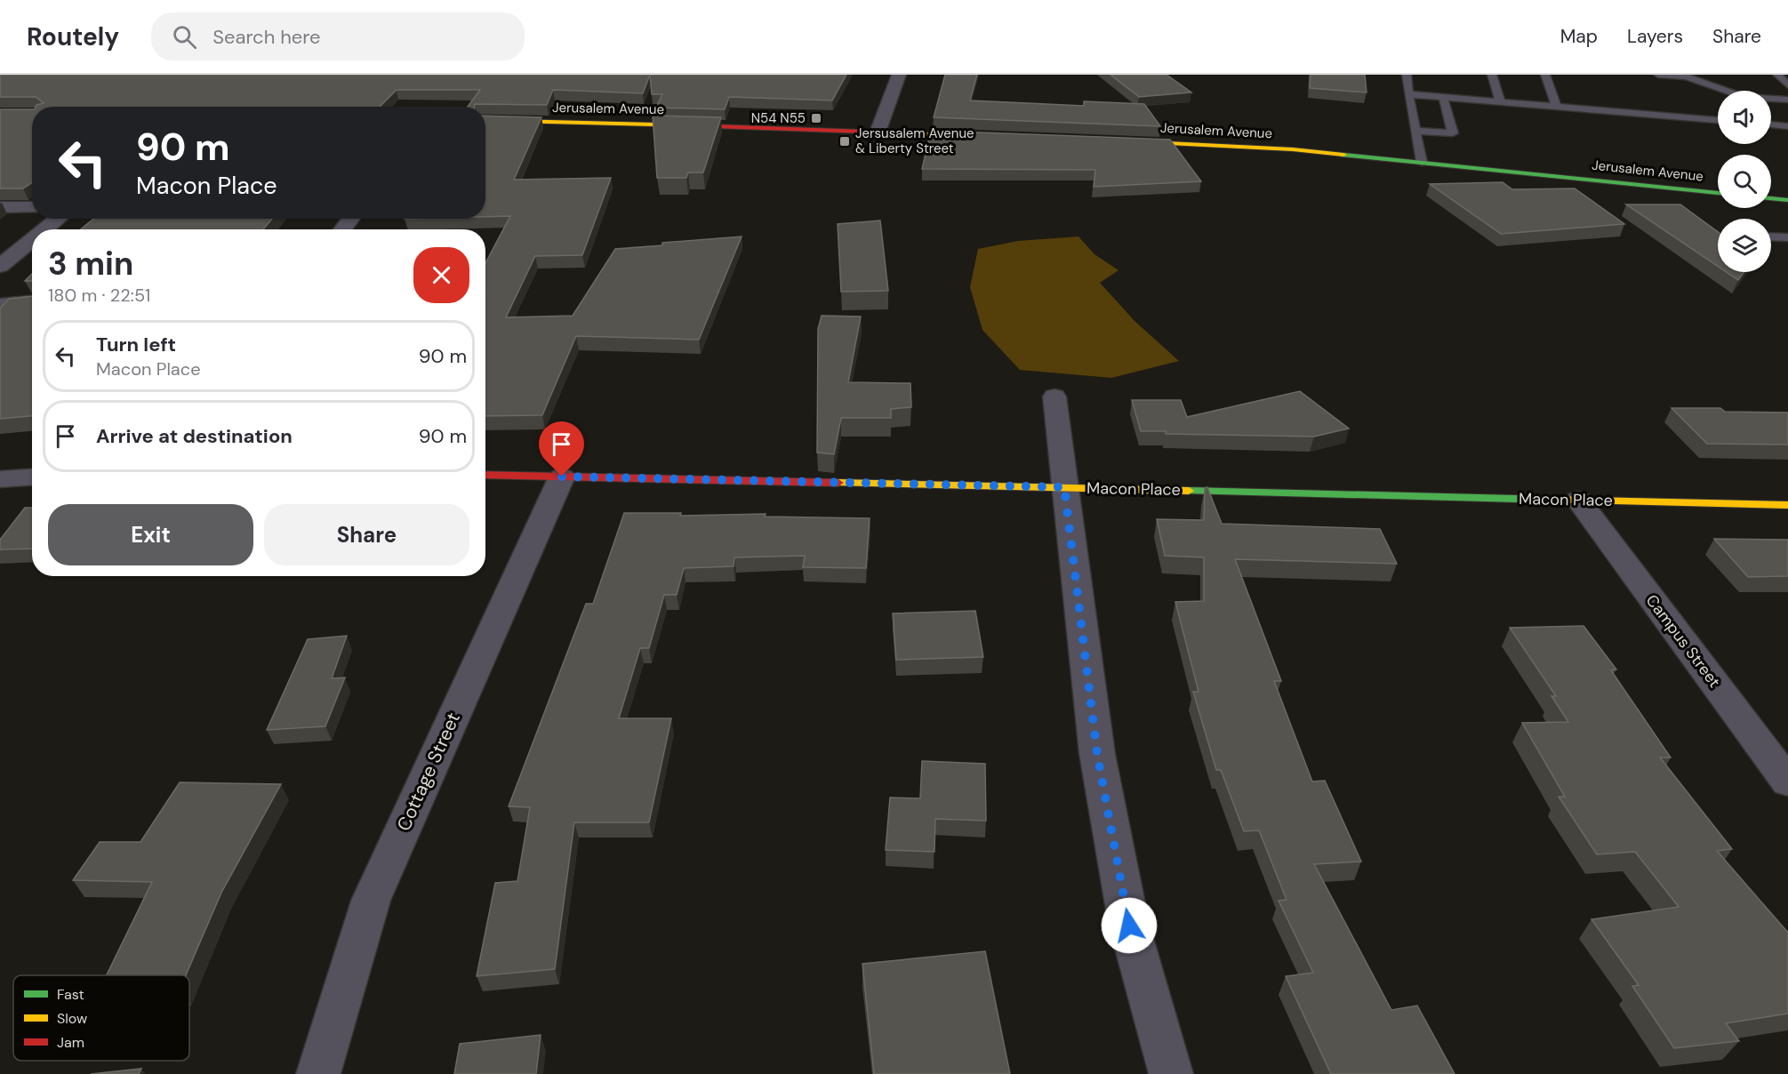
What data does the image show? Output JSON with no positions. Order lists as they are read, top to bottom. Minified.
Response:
{"streets":{"main road":["Jerusalem Avenue","Macon Place"],"street":["Campus Street","Cottage Street"]},"crossings":[["Macon Place","Campus Street"],["Macon Place","Cottage Street"]],"places":{"transit":["N54 N55","Jersusalem Avenue & Liberty Street"]},"legend":["Fast","Slow","Jam"],"page":{"header":"Routely","search":"Search here","nav":["Map","Layers","Share"],"turn":["90 m","Macon Place"],"heading":["3 min","180 m · 22:51"],"list":[{"name":"Turn left","note":"Macon Place","value":"90 m"},{"name":"Arrive at destination","value":"90 m"}],"buttons":["Exit","Share"]}}
